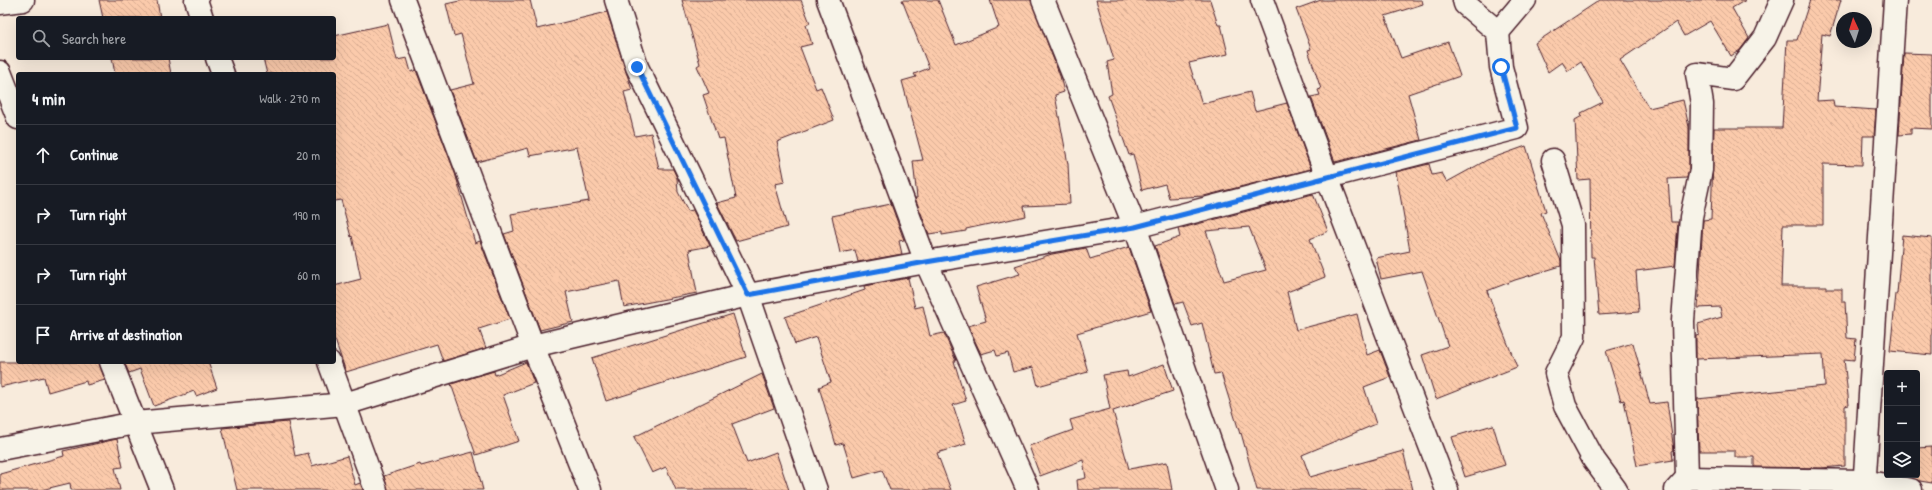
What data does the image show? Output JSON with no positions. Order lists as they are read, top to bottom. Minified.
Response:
{"north":"top","page":{"search":"Search here","heading":["4 min","Walk · 270 m"],"list":[["Continue","20 m"],["Turn right","190 m"],["Turn right","60 m"],"Arrive at destination"],"map_buttons":["+","−"]}}
